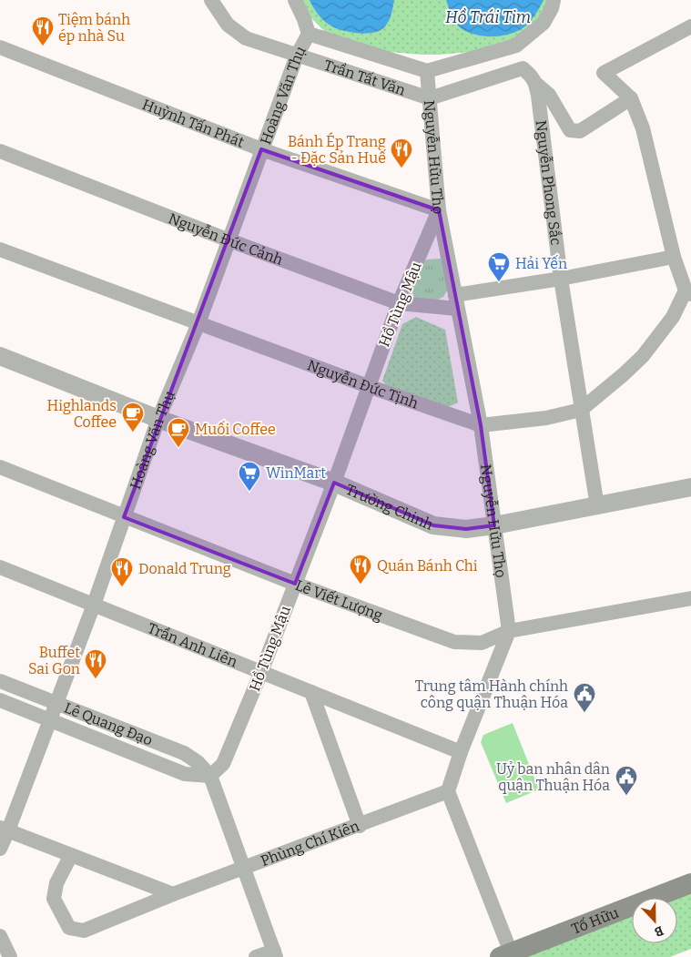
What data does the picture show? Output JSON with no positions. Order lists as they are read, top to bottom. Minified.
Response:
{"streets":{"main road":["Tố Hữu"],"street":["Trần Tất Văn","Hoàng Văn Thụ","Huỳnh Tấn Phát","Nguyễn Hữu Thọ","Nguyễn Phong Sắc","Nguyễn Đức Cảnh","Hồ Tùng Mậu","Nguyễn Đức Tịnh","Trường Chinh","Lê Viết Lượng","Trần Anh Liên","Lê Quang Đạo","Phùng Chí Kiên"]},"crossings":[["Trần Tất Văn","Hoàng Văn Thụ"],["Trần Tất Văn","Nguyễn Hữu Thọ"],["Hoàng Văn Thụ","Huỳnh Tấn Phát"],["Hoàng Văn Thụ","Nguyễn Đức Cảnh"],["Hoàng Văn Thụ","Nguyễn Đức Tịnh"],["Hoàng Văn Thụ","Trường Chinh"],["Hoàng Văn Thụ","Lê Viết Lượng"],["Hoàng Văn Thụ","Trần Anh Liên"],["Hoàng Văn Thụ","Lê Quang Đạo"],["Huỳnh Tấn Phát","Nguyễn Hữu Thọ"],["Huỳnh Tấn Phát","Hồ Tùng Mậu"],["Nguyễn Hữu Thọ","Nguyễn Đức Cảnh"],["Nguyễn Hữu Thọ","Hồ Tùng Mậu"],["Nguyễn Hữu Thọ","Nguyễn Đức Tịnh"],["Nguyễn Hữu Thọ","Trường Chinh"],["Nguyễn Hữu Thọ","Lê Viết Lượng"],["Nguyễn Hữu Thọ","Trần Anh Liên"],["Nguyễn Hữu Thọ","Phùng Chí Kiên"],["Nguyễn Phong Sắc","Nguyễn Đức Cảnh"],["Nguyễn Phong Sắc","Nguyễn Đức Tịnh"],["Nguyễn Phong Sắc","Trường Chinh"],["Nguyễn Đức Cảnh","Hồ Tùng Mậu"],["Hồ Tùng Mậu","Nguyễn Đức Tịnh"],["Hồ Tùng Mậu","Trường Chinh"],["Hồ Tùng Mậu","Lê Viết Lượng"],["Hồ Tùng Mậu","Trần Anh Liên"],["Hồ Tùng Mậu","Lê Quang Đạo"],["Lê Quang Đạo","Phùng Chí Kiên"]],"water":["Hồ Trái Tim"],"places":{"restaurant":["Tiệm bánh ép nhà Su","Bánh Ép Trang - Đặc Sản Huế","Quán Bánh Chi","Donald Trung","Buffet Sai Gon"],"supermarket":["Hải Yến","WinMart"],"cafe":["Highlands Coffee","Muối Coffee"],"public building":["Trung tâm Hành chính công quận Thuận Hóa","Uỷ ban nhân dân quận Thuận Hóa"]},"north":"bottom"}
